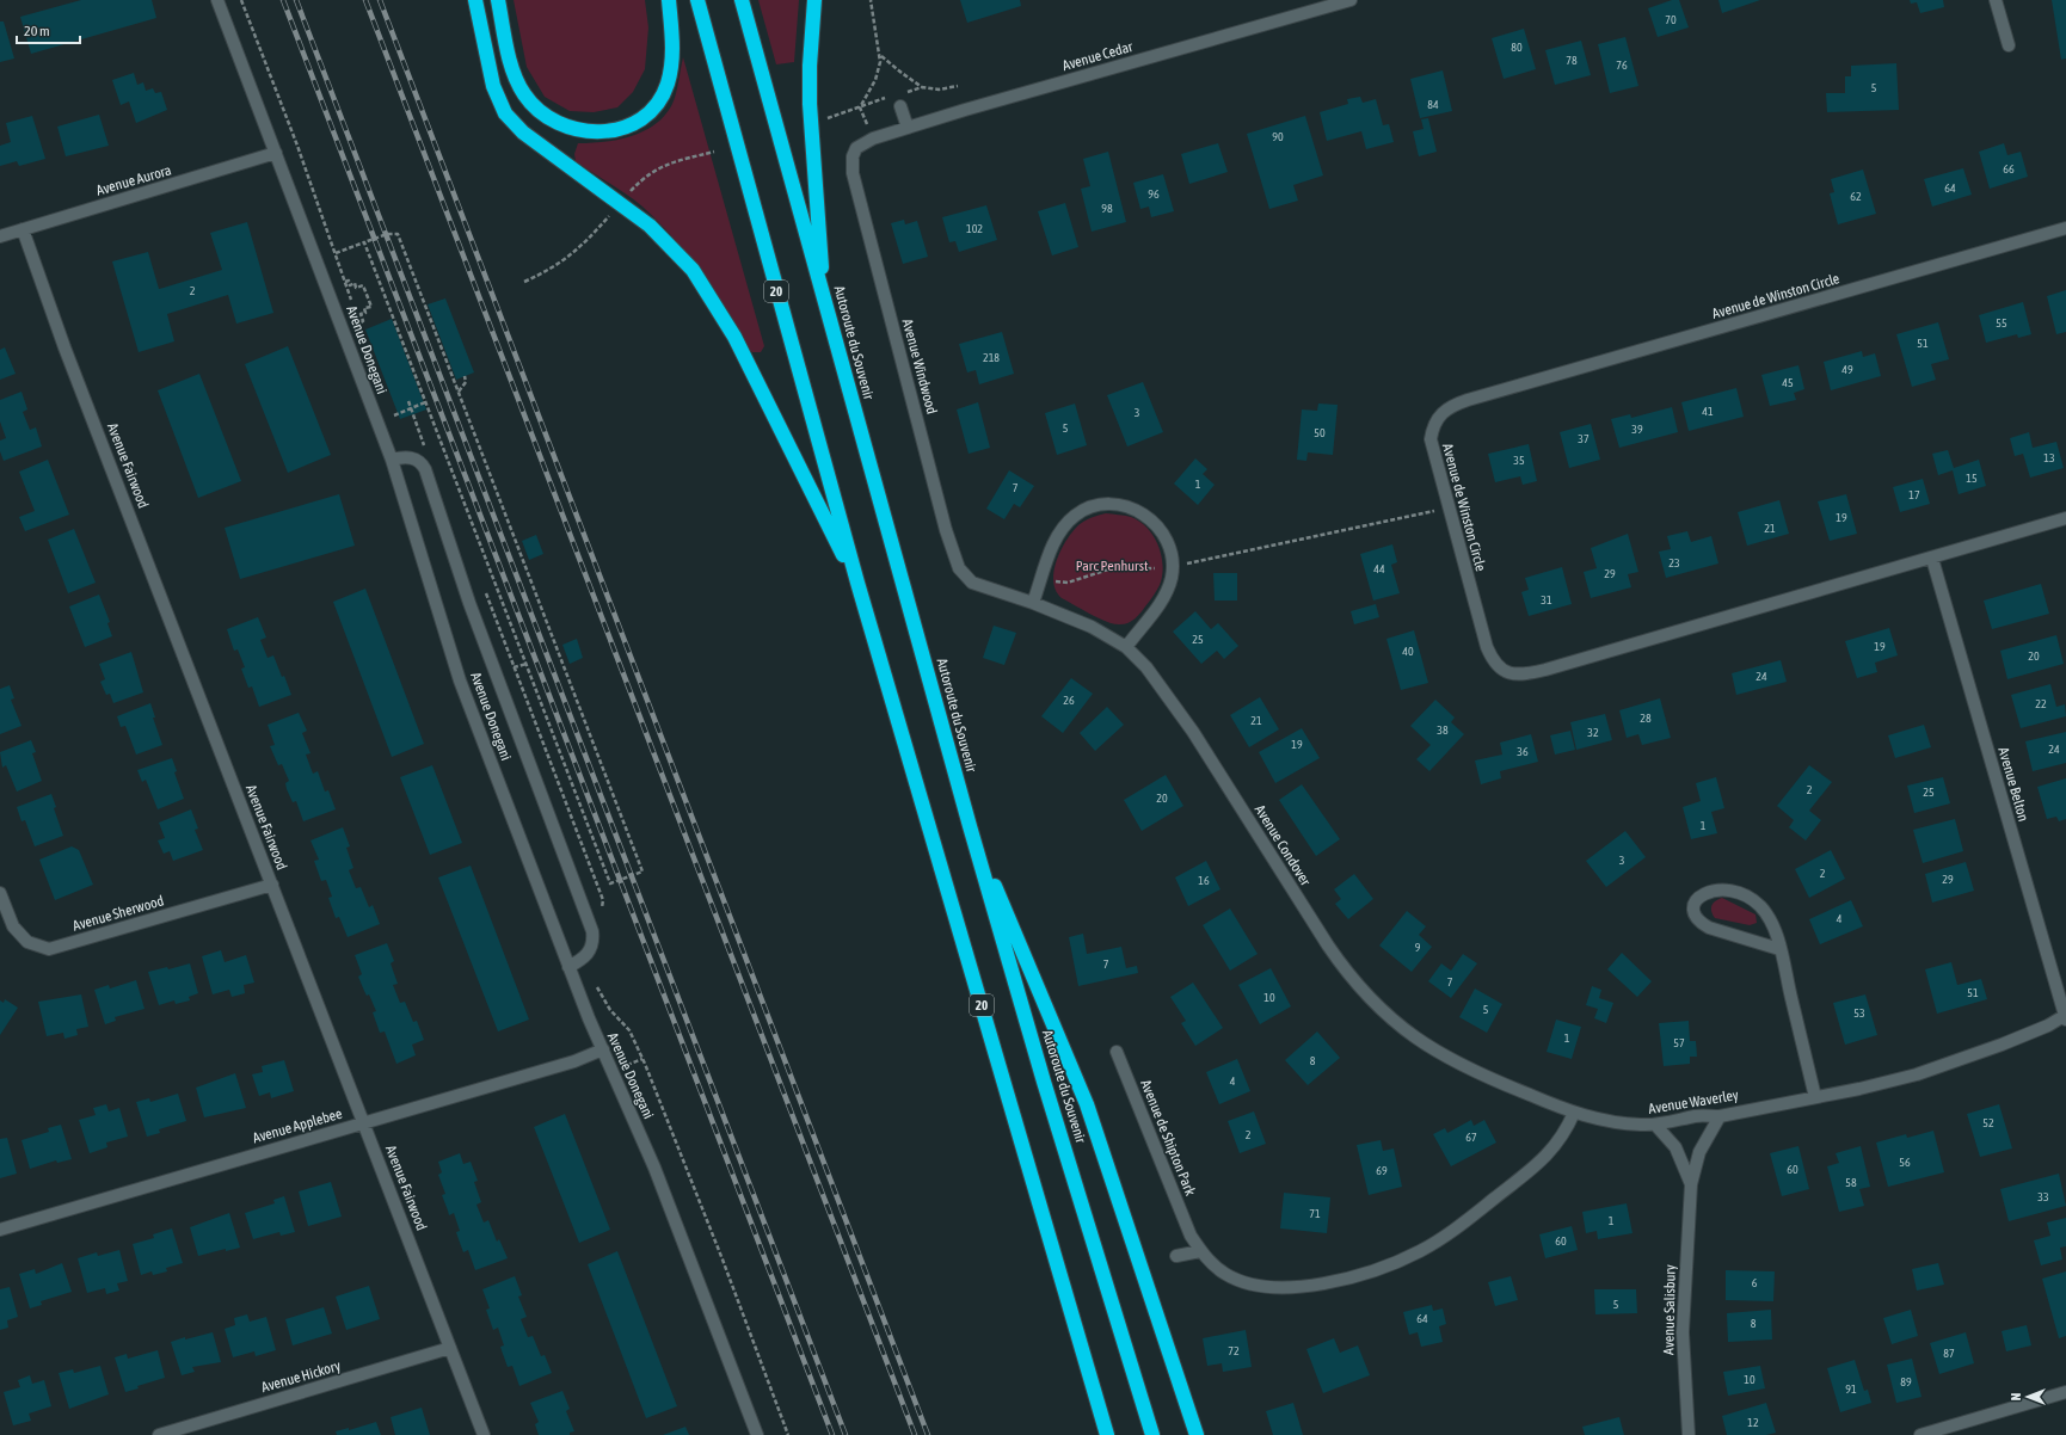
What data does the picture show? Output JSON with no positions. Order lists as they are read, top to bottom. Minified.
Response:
{"streets":{"highway":["20","Autoroute du Souvenir"],"street":["Avenue Cedar","Avenue Aurora","Avenue de Winston Circle","Avenue Donegani","Avenue Windwood","Avenue Fairwood","Avenue Belton","Avenue Condover","Avenue Sherwood","Avenue Waverley","Avenue Applebee","Avenue de Shipton Park","Avenue Salisbury","Avenue Hickory"]},"crossings":[["Avenue Cedar","Avenue Windwood"],["Avenue Aurora","Avenue Donegani"],["Avenue Aurora","Avenue Fairwood"],["Avenue de Winston Circle","Avenue Belton"],["Avenue Donegani","Avenue Applebee"],["Avenue Windwood","Avenue Condover"],["Avenue Fairwood","Avenue Sherwood"],["Avenue Fairwood","Avenue Applebee"],["Avenue Fairwood","Avenue Hickory"],["Avenue Belton","Avenue Waverley"],["Avenue Condover","Avenue Waverley"],["Avenue Waverley","Avenue Salisbury"]],"parks":["Parc Penhurst"],"house_numbers":["70","80","78","76","5","84","90","66","64","96","62","98","102","2","55","51","218","49","45","41","3","5","39","50","37","13","35","15","1","7","17","19","21","23","44","29","31","25","19","40","20","24","26","22","28","21","38","32","19","24","36","2","25","20","1","3","2","29","16","4","9","7","7","51","10","5","53","1","57","8","4","52","2","67","56","60","69","58","33","71","1","60","6","5","64","8","72","87","10","89","91","12"],"scale_bar":"20 m","north":"left"}
